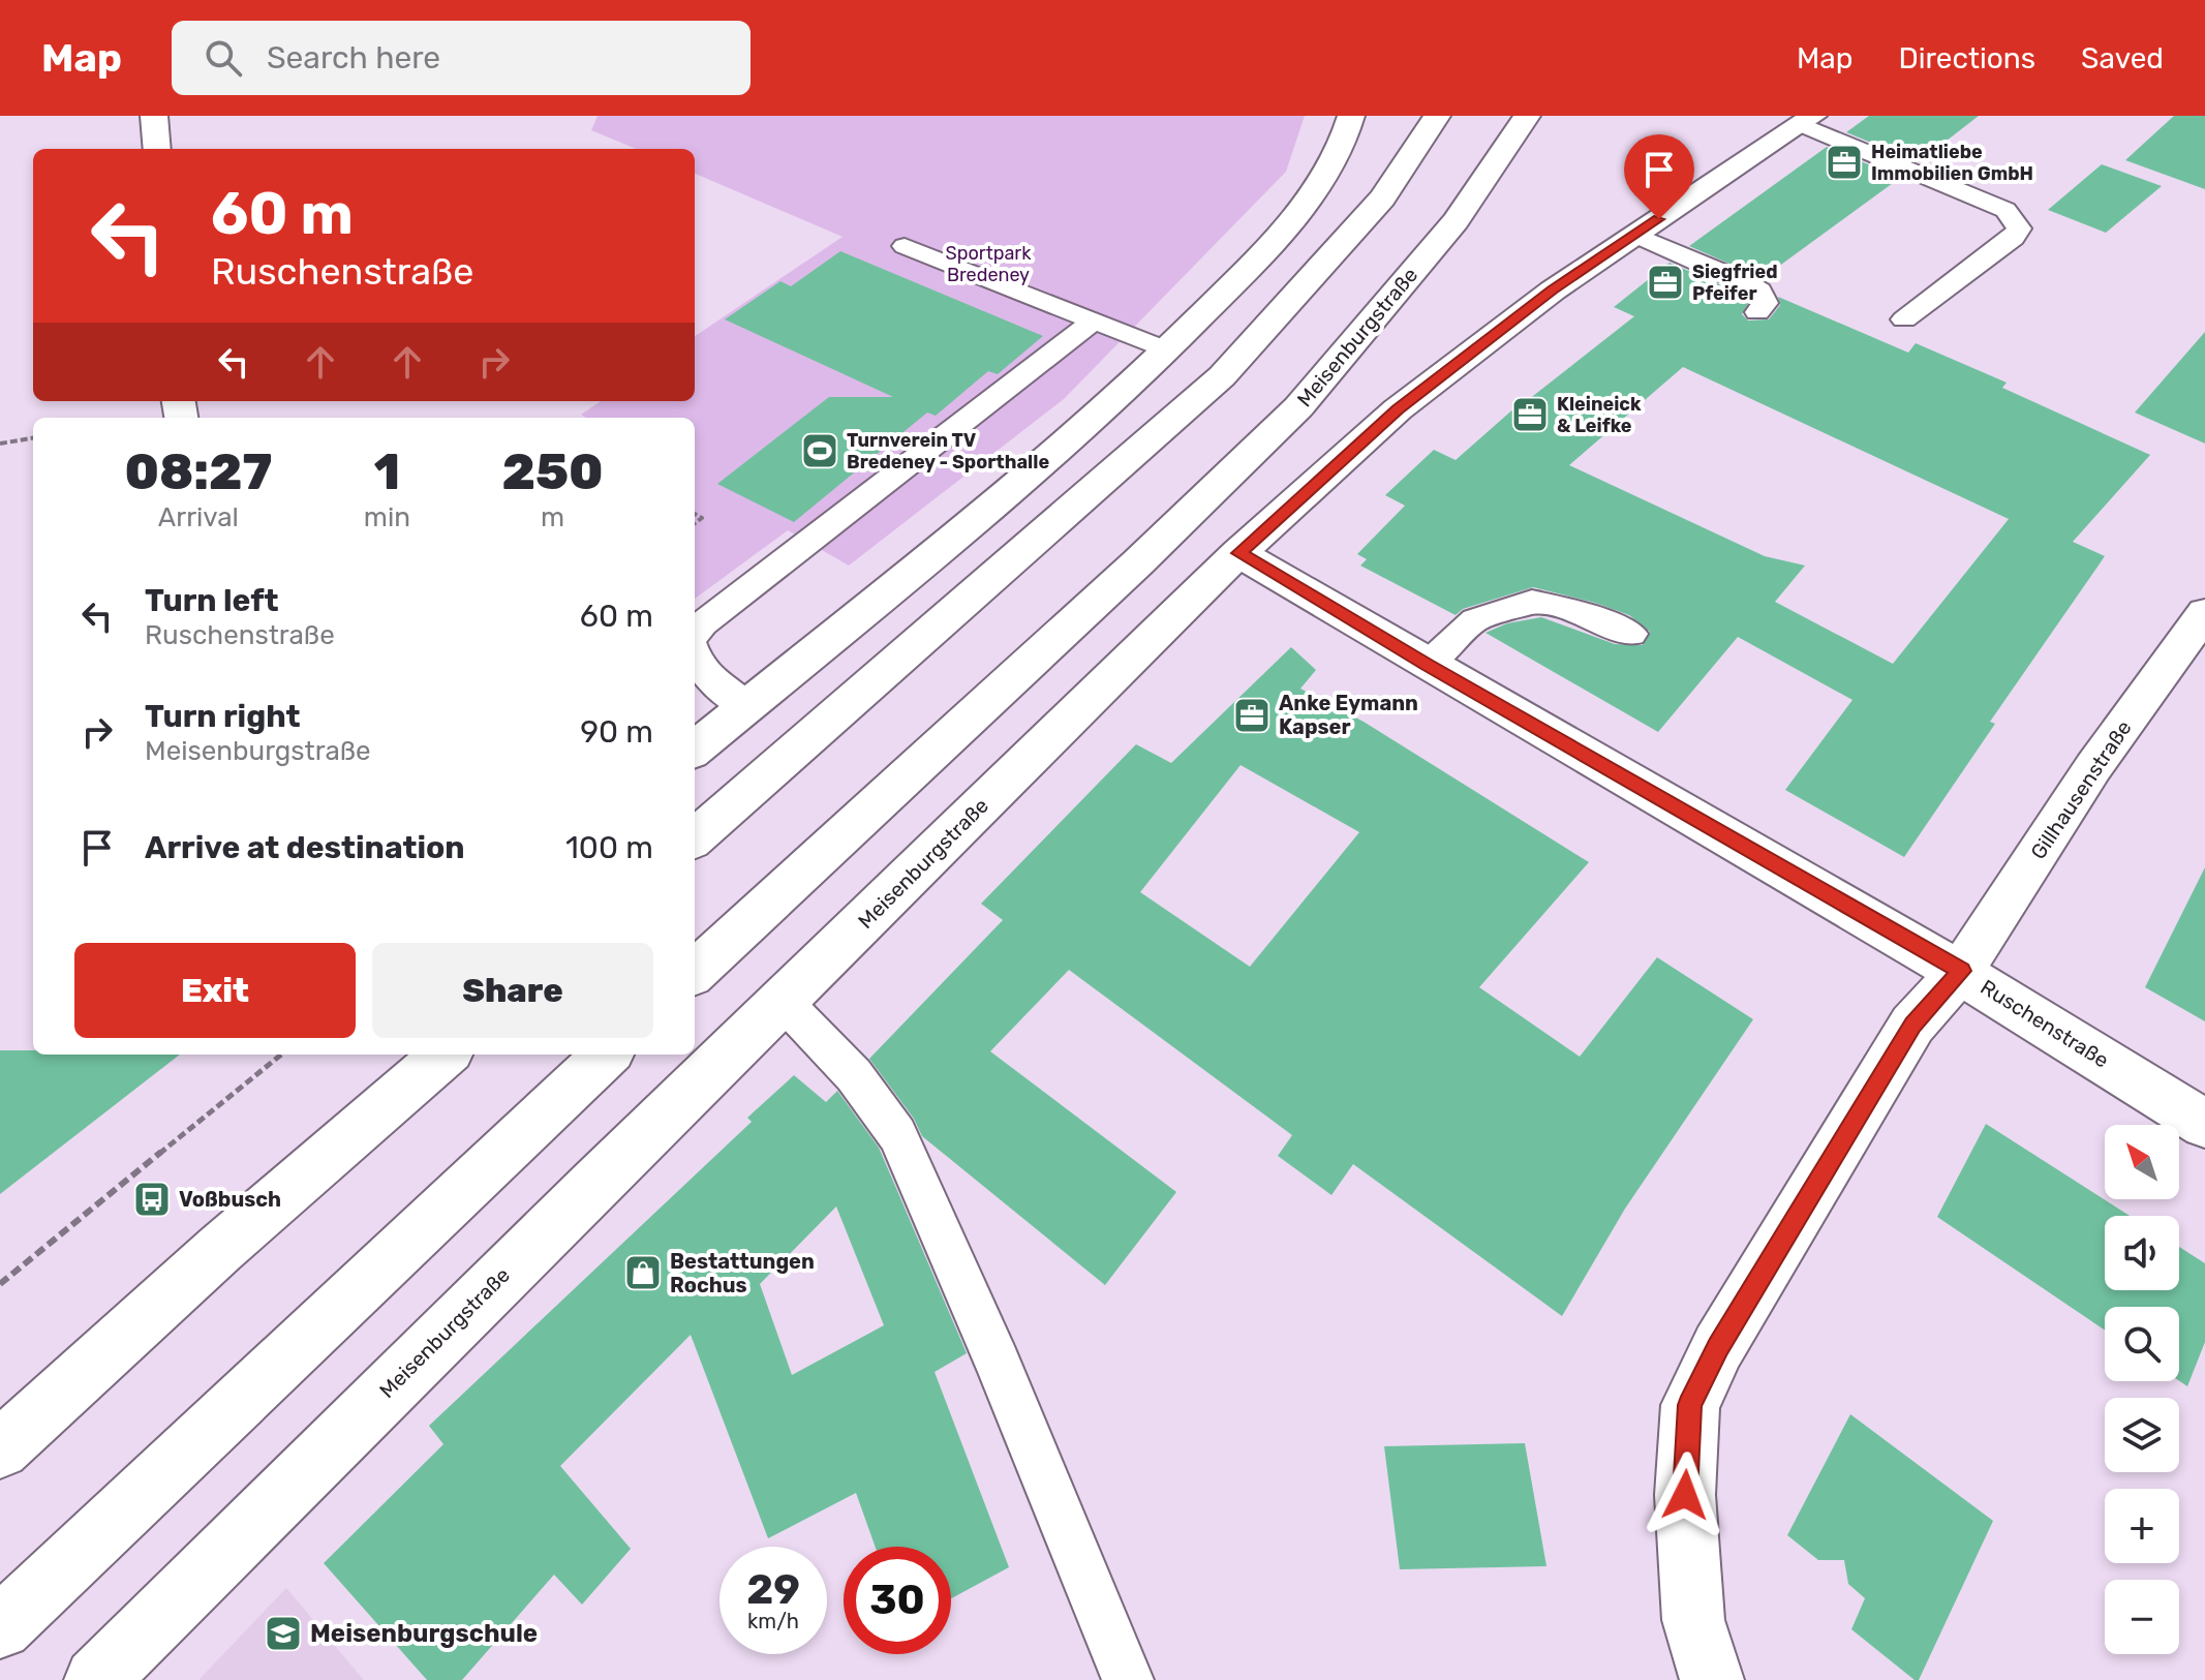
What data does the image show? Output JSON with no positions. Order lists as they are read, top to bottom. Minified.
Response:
{"streets":{"street":["Meisenburgstraße","Gillhausenstraße","Ruschenstraße"]},"crossings":[["Meisenburgstraße","Ruschenstraße"],["Gillhausenstraße","Ruschenstraße"]],"parks":["Sportpark Bredeney"],"places":{"office":["Heimatliebe Immobilien GmbH","Siegfried Pfeifer","Kleineick & Leifke","Anke Eymann Kapser"],"sports":["Turnverein TV Bredeney - Sporthalle"],"bus stop":["Voßbusch"],"shop":["Bestattungen Rochus"],"school or university":["Meisenburgschule"]},"north":"top left","page":{"header":"Map","search":"Search here","nav":["Map","Directions","Saved"],"turn":["60 m","Ruschenstraße"],"eta":["08:27","Arrival","1","min","250","m"],"list":[{"name":"Turn left","note":"Ruschenstraße","value":"60 m"},{"name":"Turn right","note":"Meisenburgstraße","value":"90 m"},{"name":"Arrive at destination","value":"100 m"}],"buttons":["Exit","Share"],"map_buttons":["+","−"],"speed":"29 km/h","limit":"30"}}
